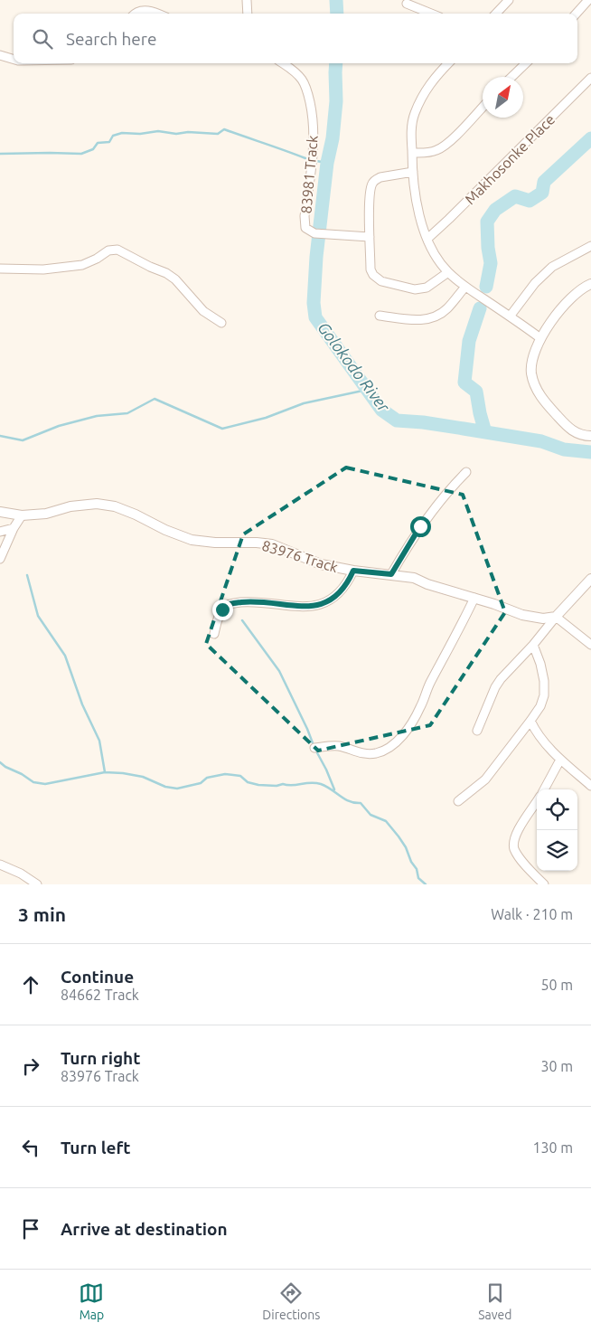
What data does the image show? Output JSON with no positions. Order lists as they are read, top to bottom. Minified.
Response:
{"streets":{"street":["Makhosonke Place","83981 Track","83976 Track"]},"water":["Golokodo River"],"north":"top right","page":{"search":"Search here","heading":["3 min","Walk · 210 m"],"list":[["Continue","84662 Track","50 m"],["Turn right","83976 Track","30 m"],["Turn left","130 m"],"Arrive at destination"],"nav":["Map","Directions","Saved"]}}
